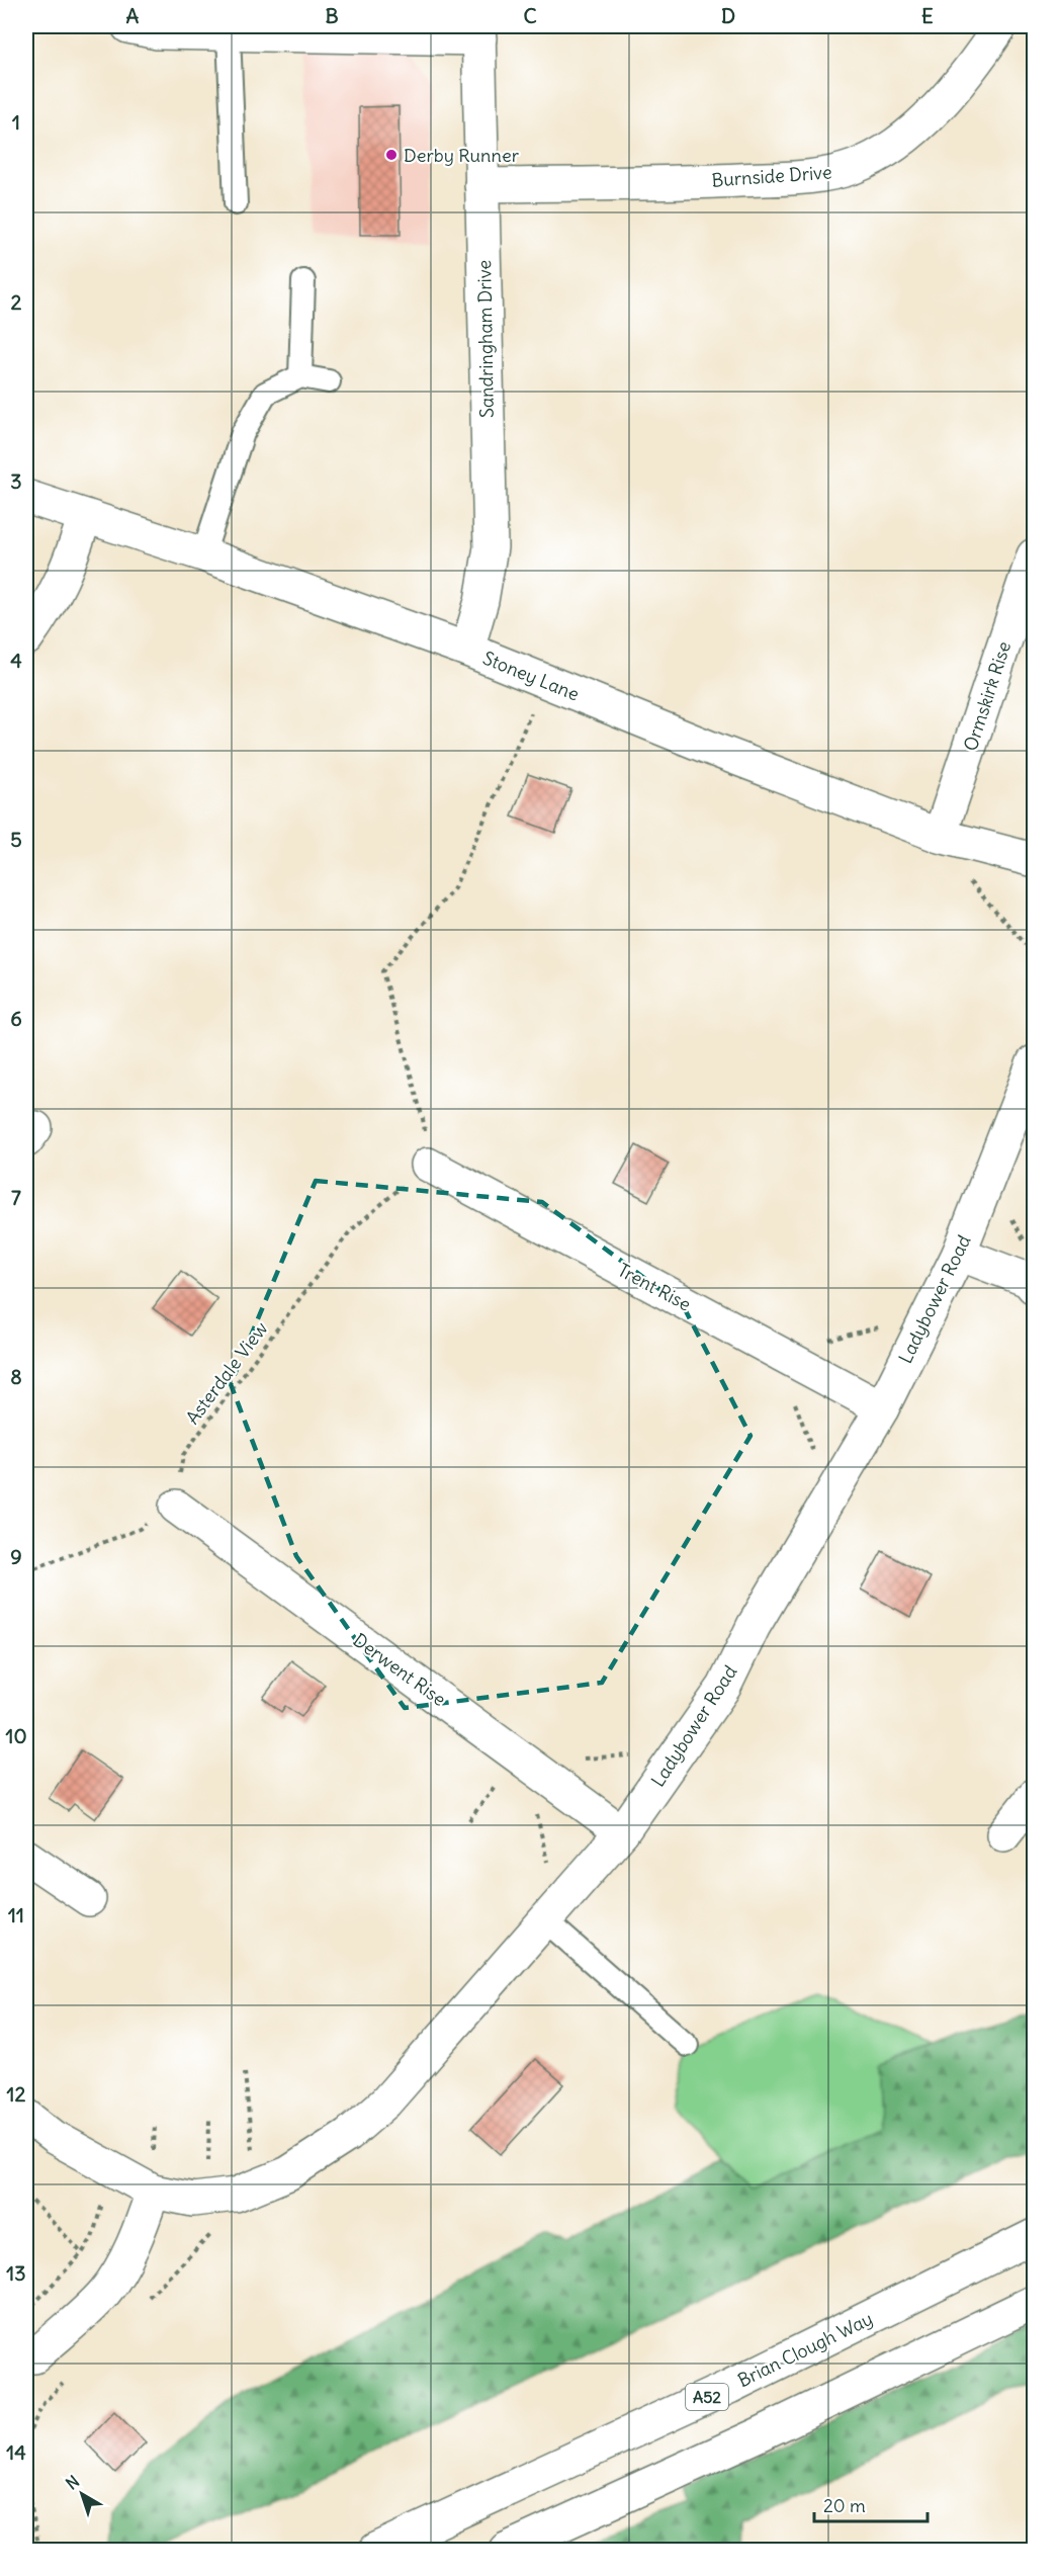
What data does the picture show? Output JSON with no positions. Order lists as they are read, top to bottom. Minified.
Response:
{"streets":{"main road":["Burnside Drive","Sandringham Drive","Stoney Lane","Ormskirk Rise","Trent Rise","Ladybower Road","Derwent Rise","Brian Clough Way","A52"],"path":["Asterdale View"]},"crossings":[["Burnside Drive","Sandringham Drive"],["Sandringham Drive","Stoney Lane"],["Stoney Lane","Ormskirk Rise"],["Trent Rise","Ladybower Road"],["Trent Rise","Asterdale View"],["Ladybower Road","Derwent Rise"],["Asterdale View","Derwent Rise"]],"places":["Derby Runner"],"scale_bar":"20 m","north":"top left","grid":{"columns":["A","B","C","D","E"],"rows":["1","2","3","4","5","6","7","8","9","10","11","12","13","14"]}}
